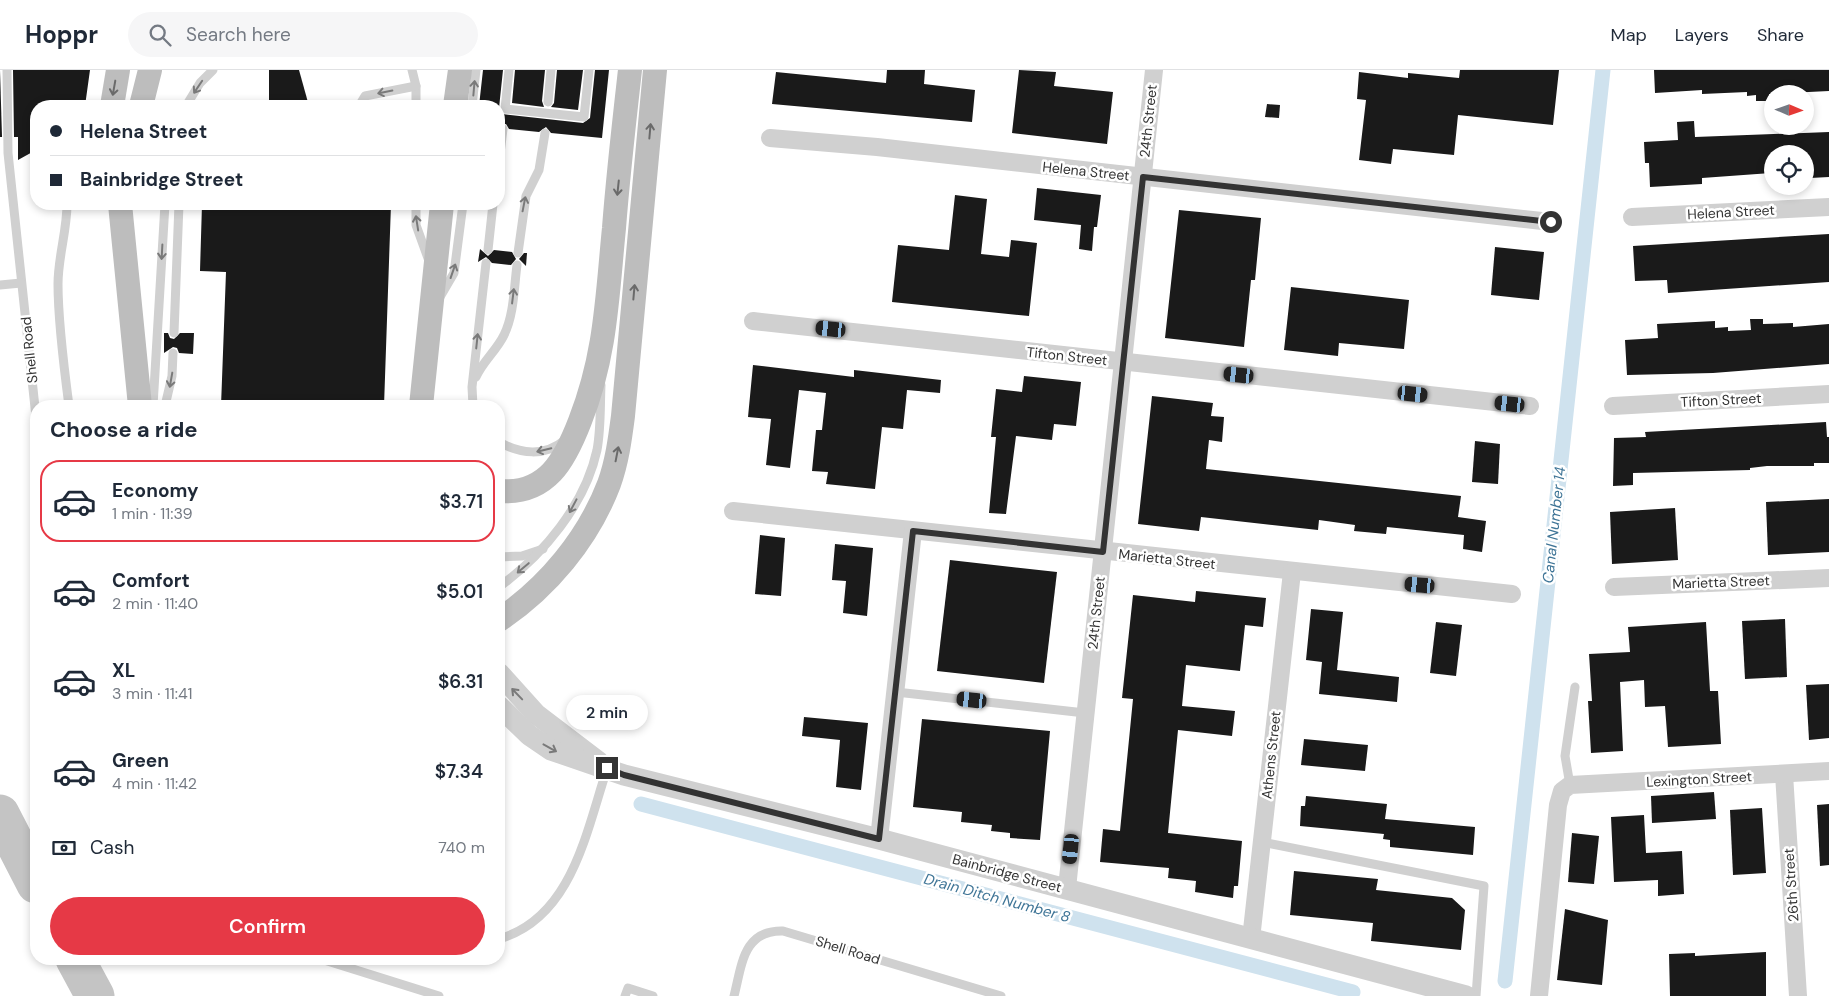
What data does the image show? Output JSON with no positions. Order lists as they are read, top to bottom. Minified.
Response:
{"streets":{"street":["24th Street","Helena Street","Tifton Street","Marietta Street","Athens Street","Lexington Street","Bainbridge Street","26th Street"],"lane":["Shell Road"]},"crossings":[["24th Street","Helena Street"],["24th Street","Tifton Street"],["24th Street","Marietta Street"],["24th Street","Bainbridge Street"],["Marietta Street","Athens Street"],["Athens Street","Bainbridge Street"],["Lexington Street","26th Street"]],"water":["Canal Number 14","Drain Ditch Number 8"],"north":"right","page":{"header":"Hoppr","search":"Search here","nav":["Map","Layers","Share"],"banner":["Helena Street","Bainbridge Street"],"heading":"Choose a ride","list":[{"name":"Economy","note":"1 min · 11:39","value":"$3.71"},{"name":"Comfort","note":"2 min · 11:40","value":"$5.01"},{"name":"XL","note":"3 min · 11:41","value":"$6.31"},{"name":"Green","note":"4 min · 11:42","value":"$7.34"}],"bubble":"2 min","pay":["Cash","740 m"],"buttons":"Confirm"}}
